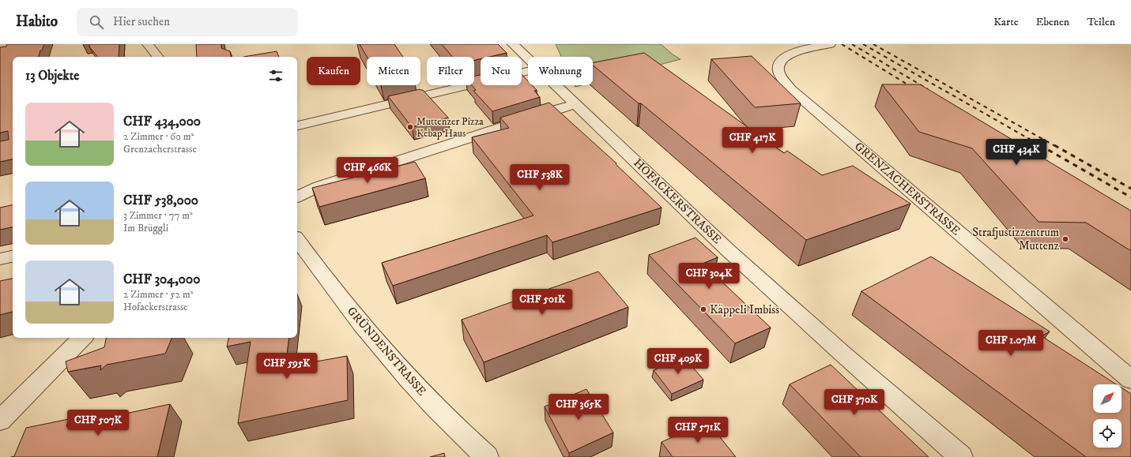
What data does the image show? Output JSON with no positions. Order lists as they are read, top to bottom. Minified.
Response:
{"streets":{"street":["GRENZACHERSTRASSE","HOFACKERSTRASSE","GRÜNDENSTRASSE"]},"places":["Muttenzer Pizza Kebap Haus","Strafjustizzentrum Muttenz","Käppeli Imbiss"],"north":"top right","page":{"header":"Habito","search":"Hier suchen","nav":["Karte","Ebenen","Teilen"],"chip":["Kaufen","Mieten","Filter","Neu","Wohnung"],"heading":"13 Objekte","list":[{"name":"CHF 434,000","note":"2 Zimmer · 60 m² · Grenzacherstrasse"},{"name":"CHF 538,000","note":"3 Zimmer · 77 m² · Im Brüggli"},{"name":"CHF 304,000","note":"2 Zimmer · 52 m² · Hofackerstrasse"}],"price":["CHF 417K","CHF 434K","CHF 466K","CHF 538K","CHF 304K","CHF 501K","CHF 1.07M","CHF 409K","CHF 595K","CHF 370K","CHF 365K","CHF 507K","CHF 571K"]}}
